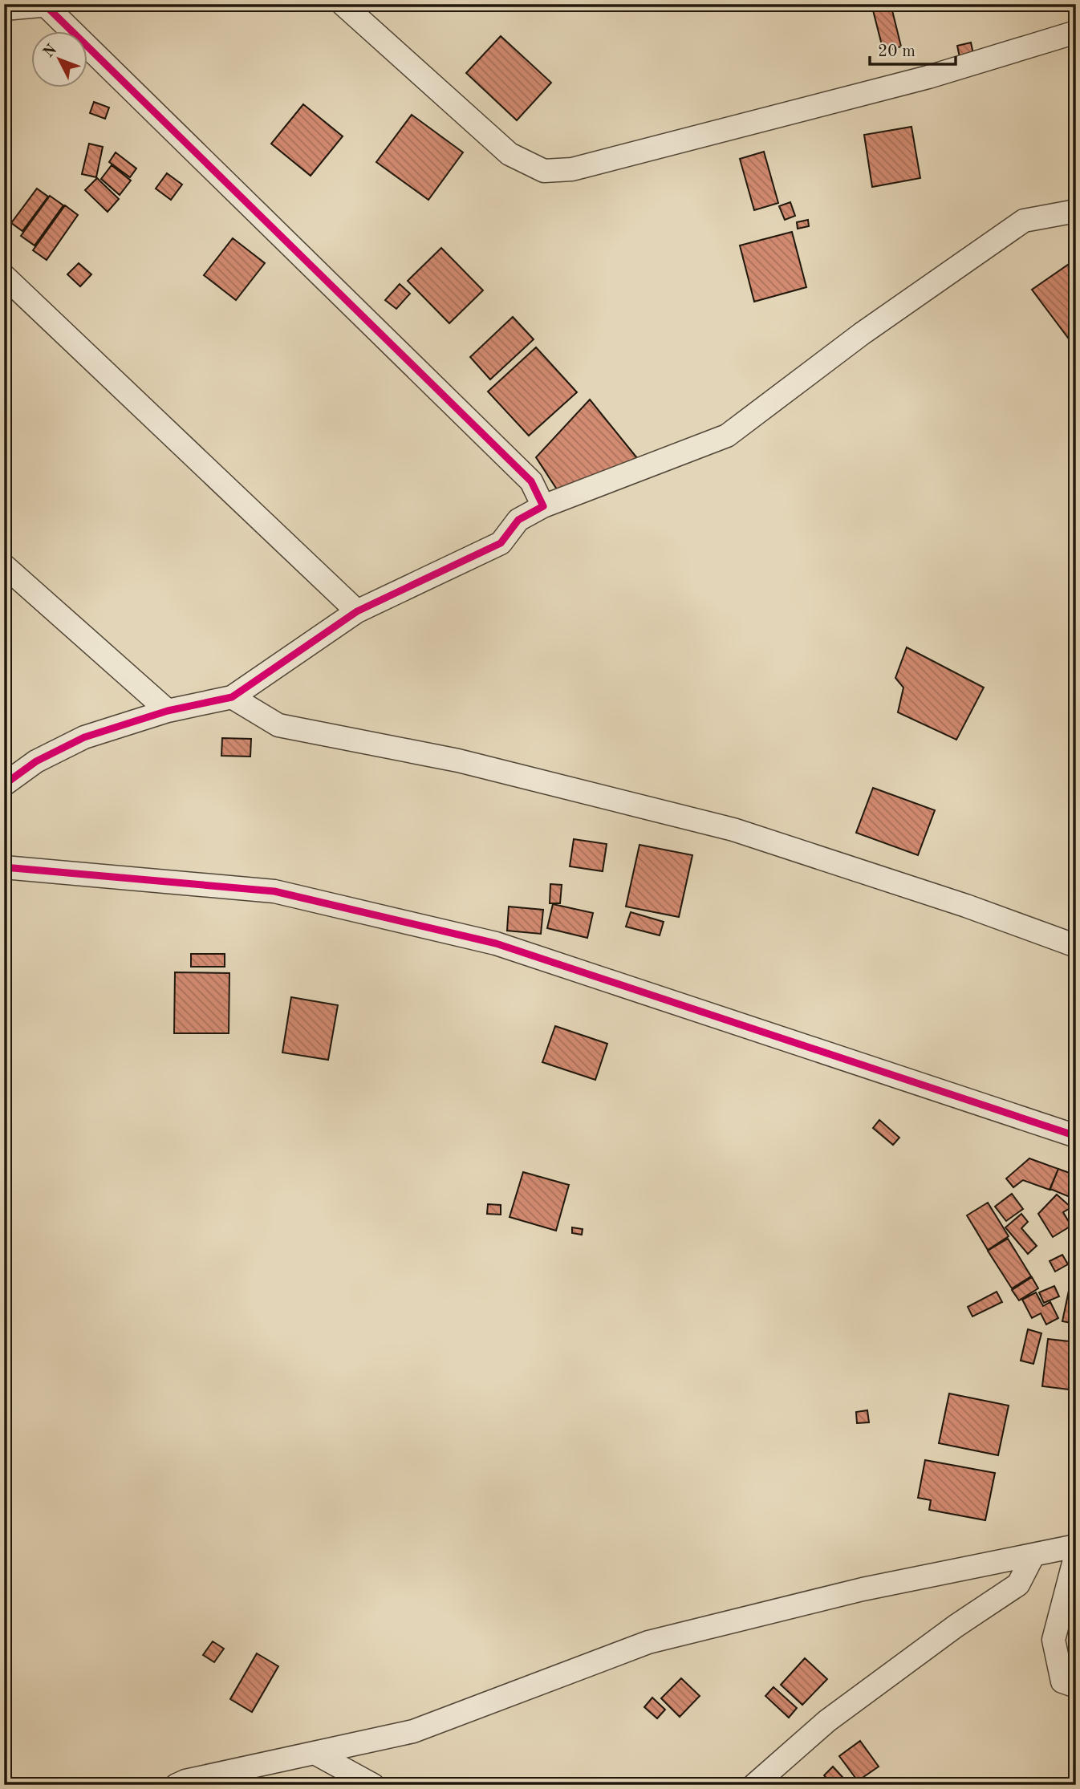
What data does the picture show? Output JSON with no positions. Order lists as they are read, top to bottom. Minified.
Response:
{"scale_bar":"20 m","north":"top left"}
